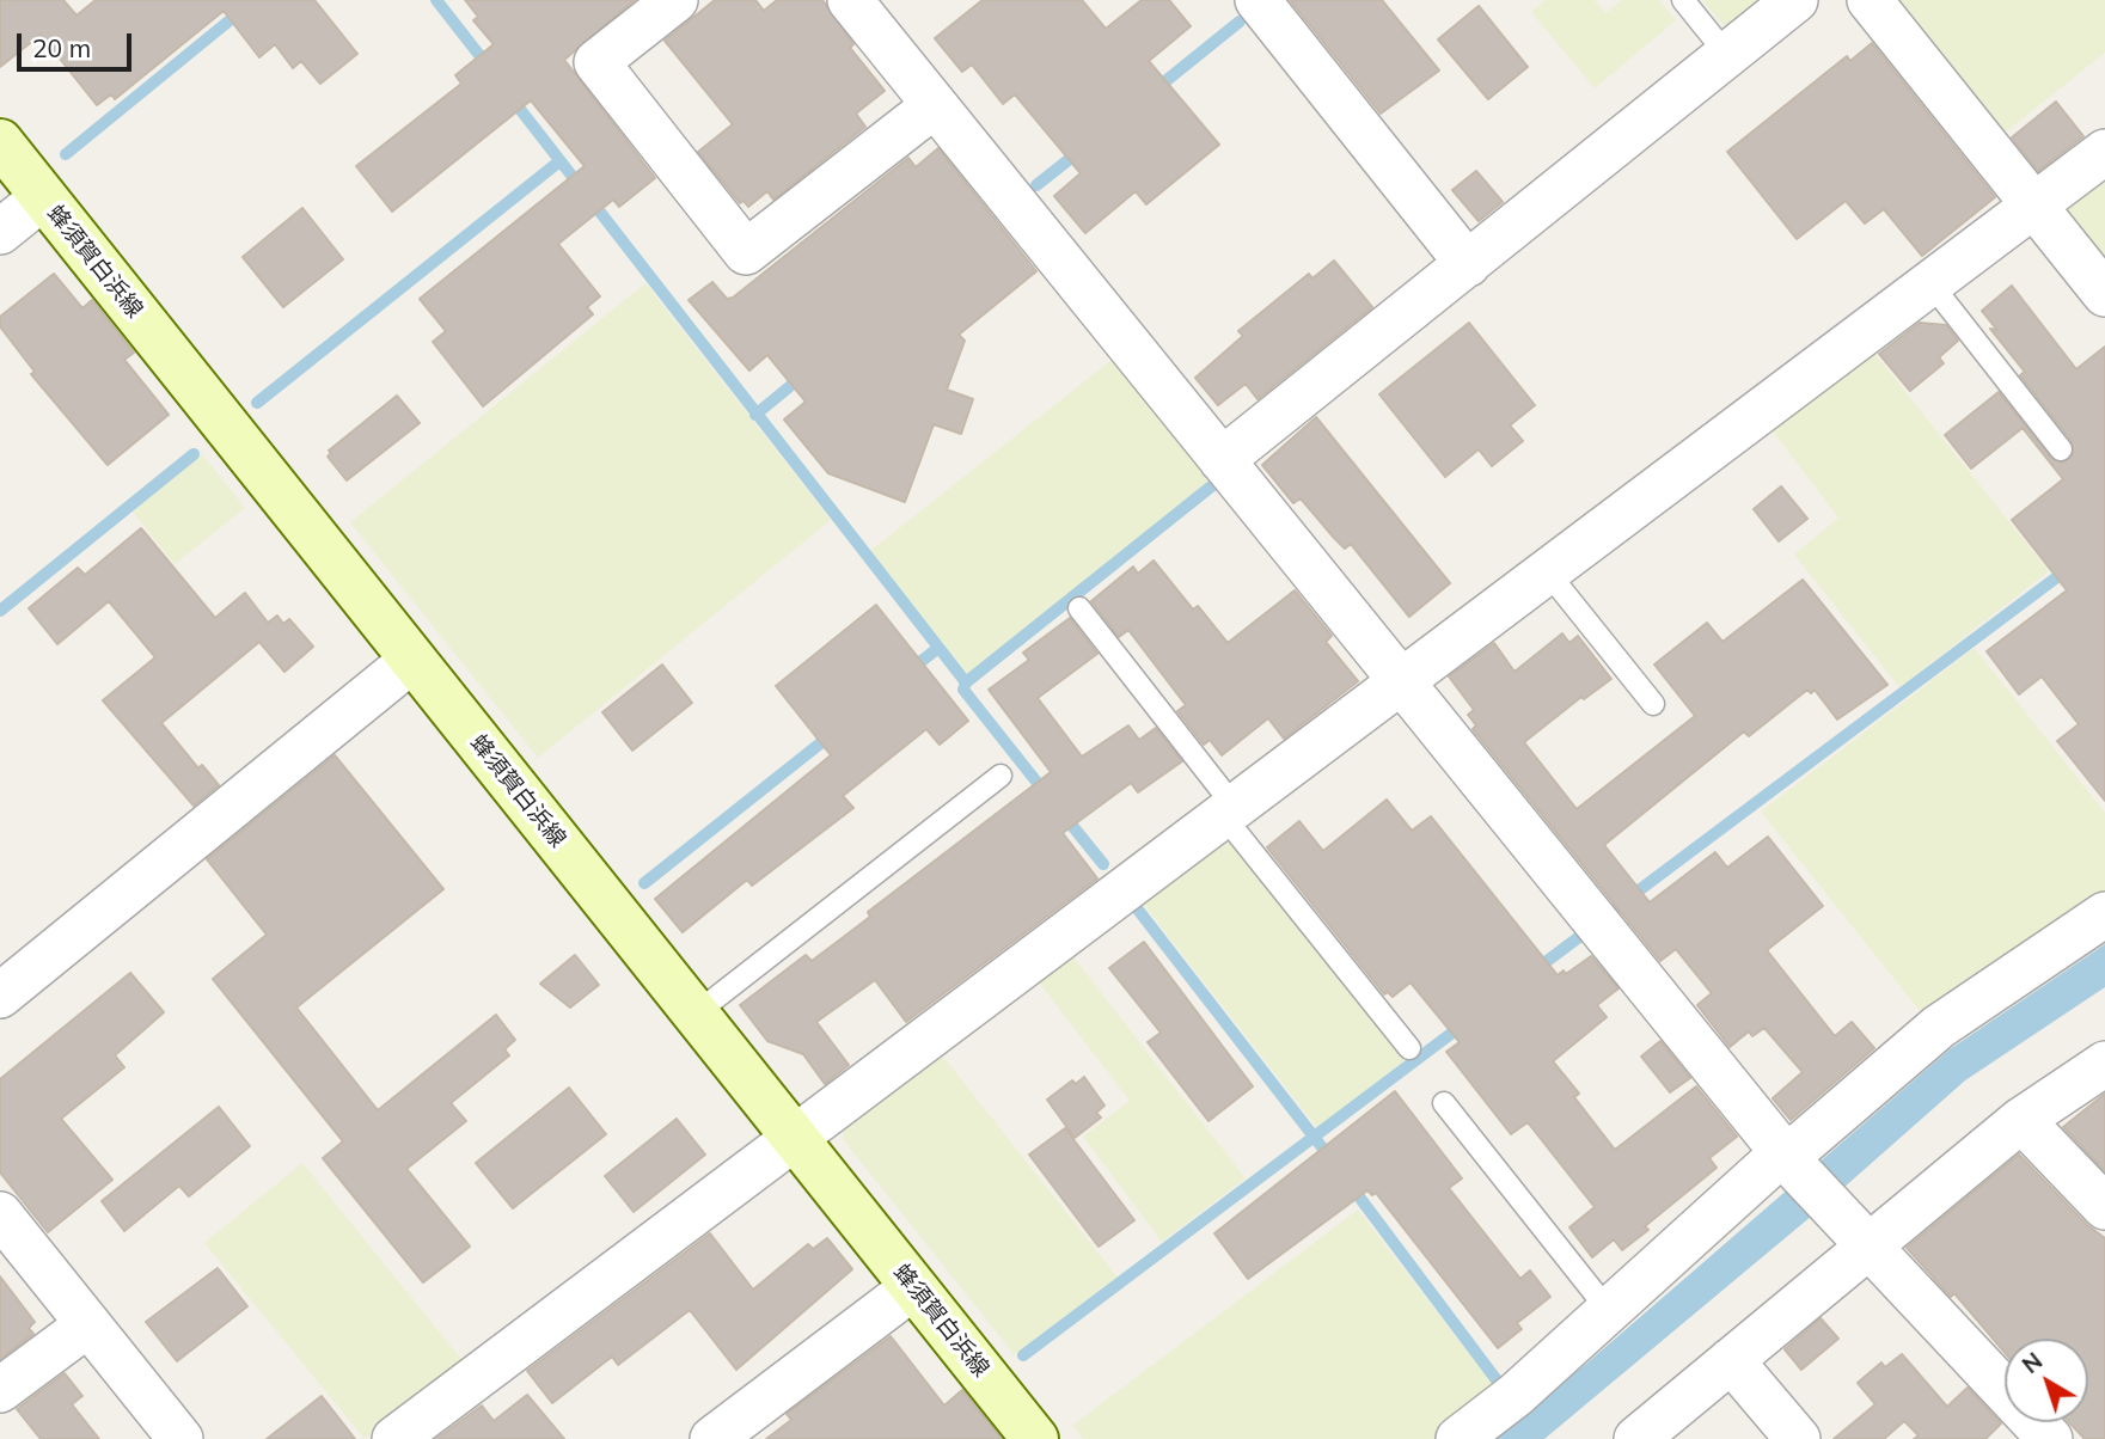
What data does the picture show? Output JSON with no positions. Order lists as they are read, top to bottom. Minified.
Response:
{"streets":{"main road":["蜂須賀白浜線"]},"scale_bar":"20 m","north":"top left"}
